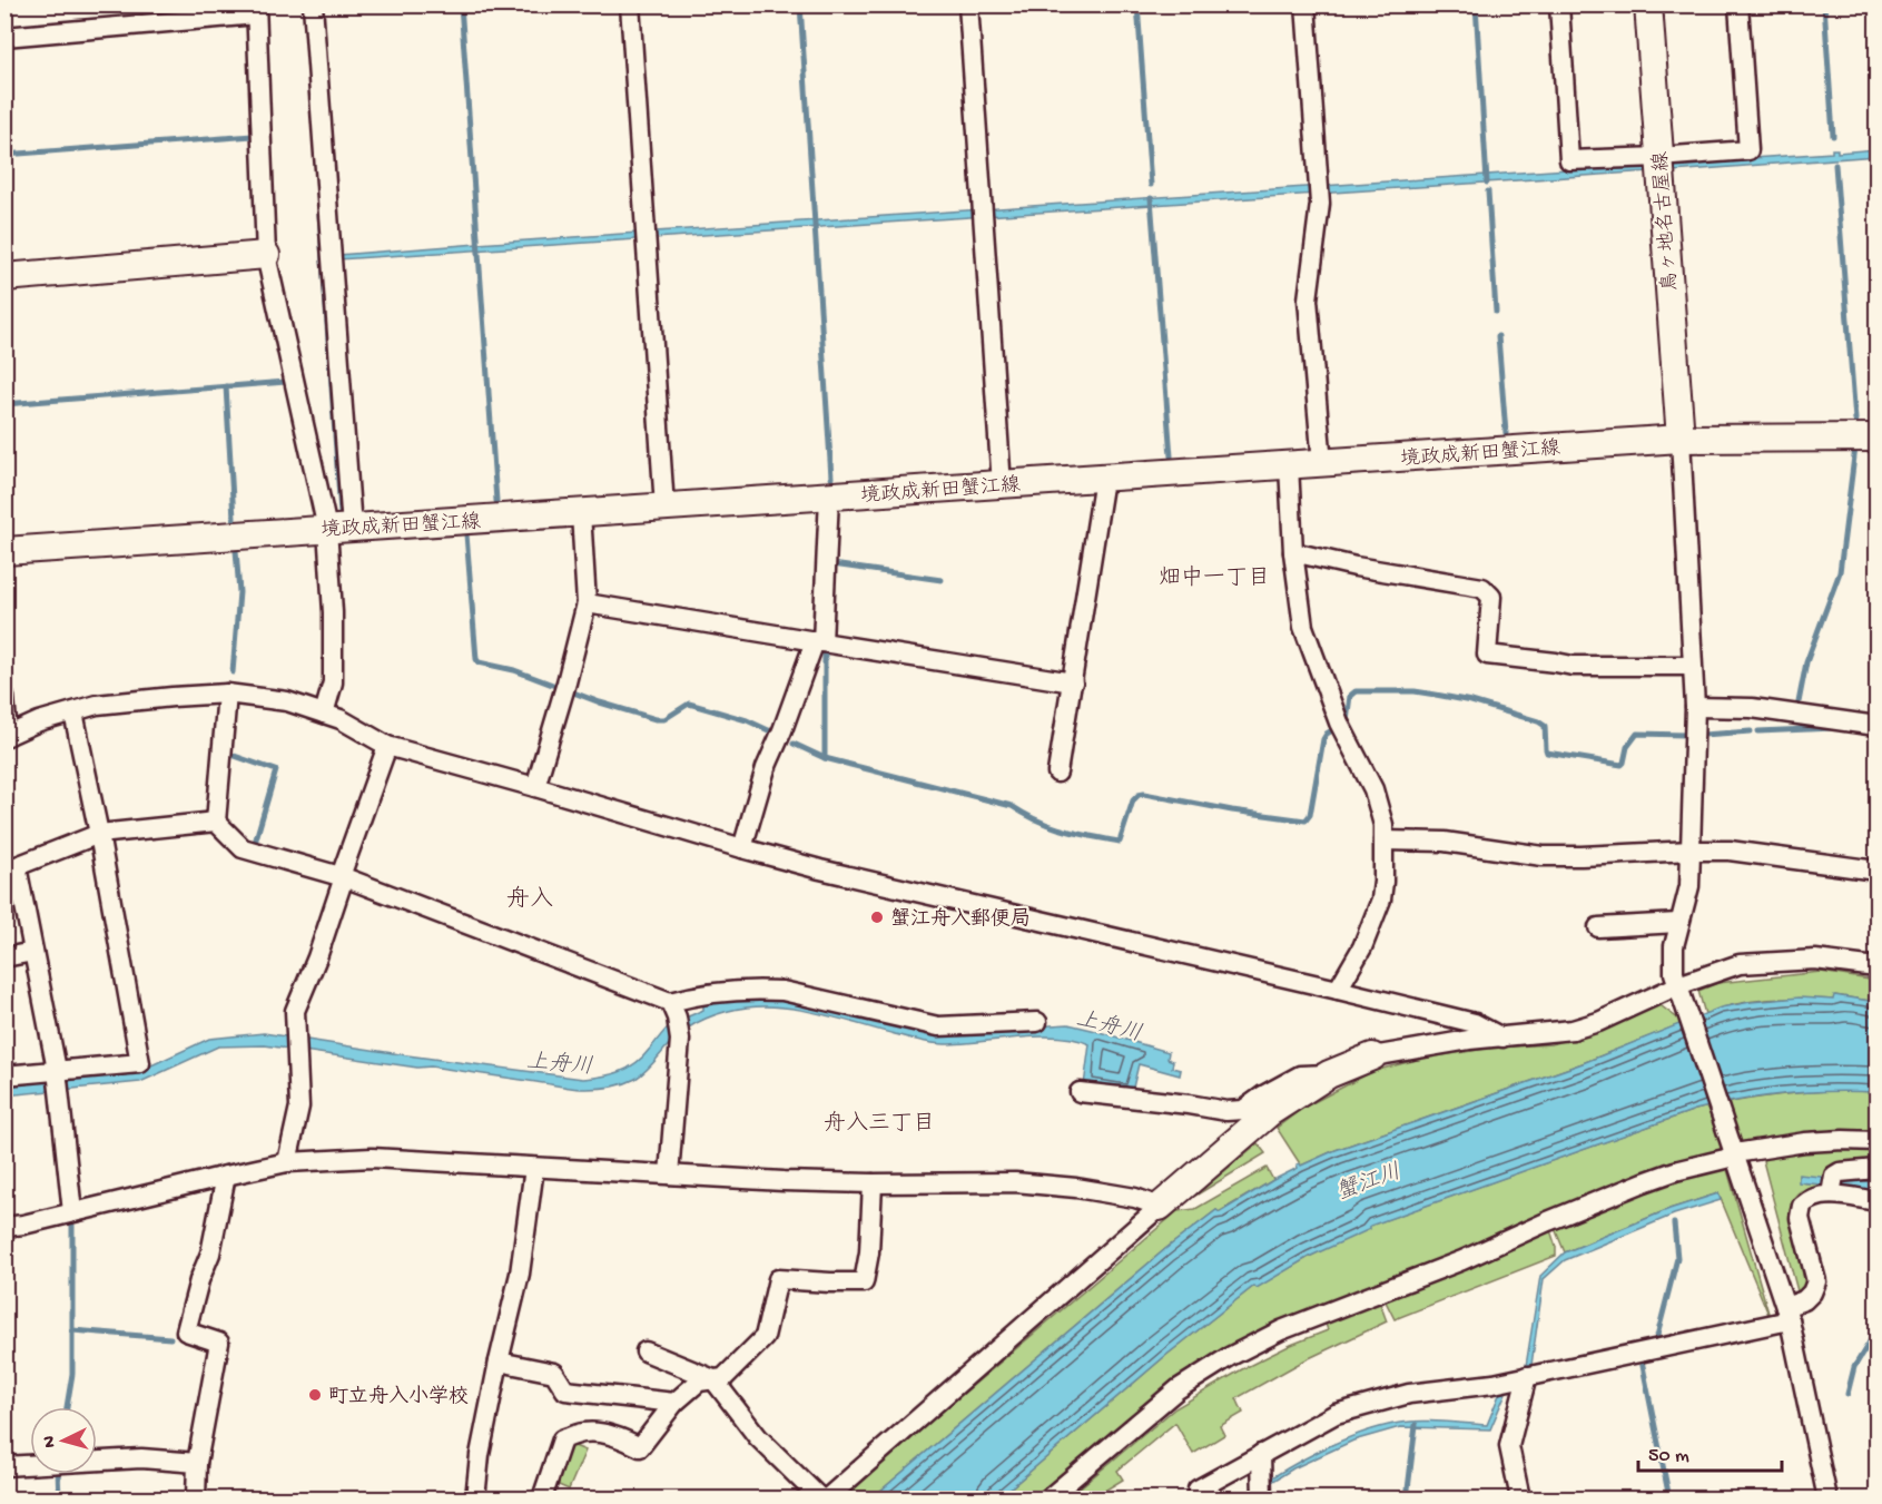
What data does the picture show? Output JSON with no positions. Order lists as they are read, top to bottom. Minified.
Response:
{"streets":{"main road":["鳥ヶ地名古屋線","境政成新田蟹江線"]},"crossings":[["鳥ヶ地名古屋線","境政成新田蟹江線"]],"districts":["畑中一丁目","舟入","舟入三丁目"],"water":["上舟川","蟹江川"],"places":["蟹江舟入郵便局","町立舟入小学校"],"scale_bar":"50 m","north":"left"}
